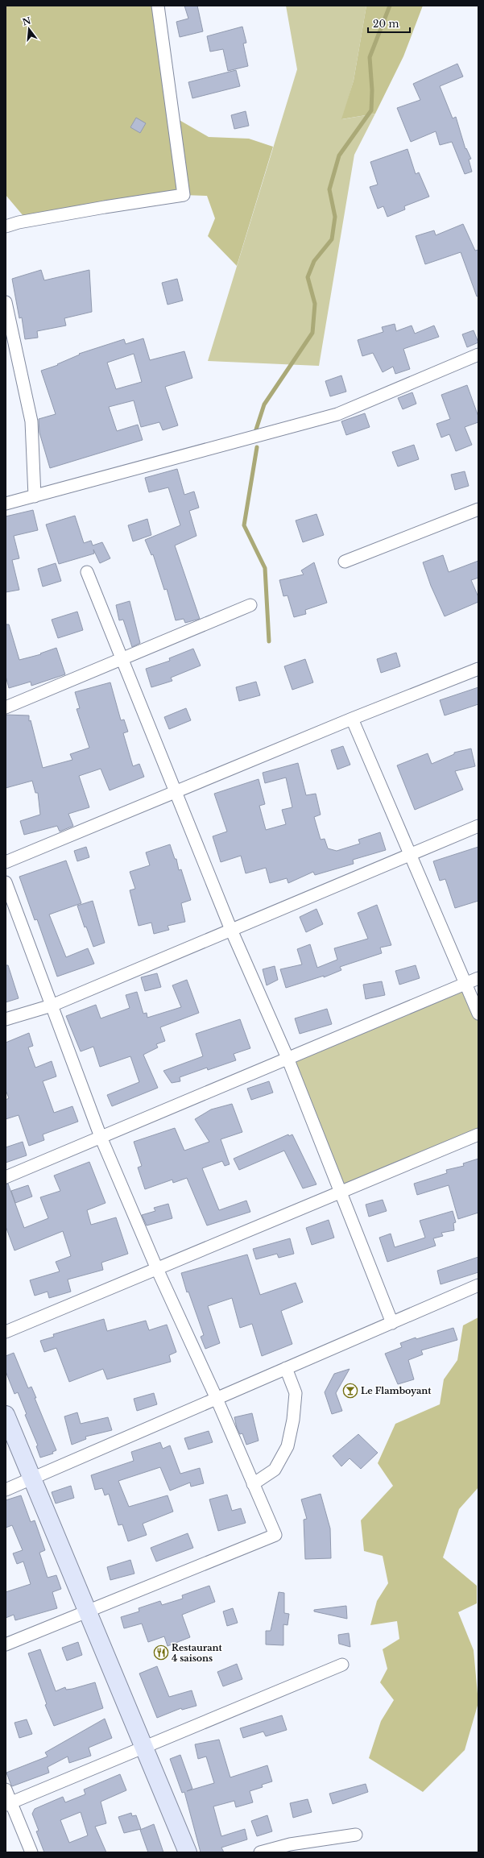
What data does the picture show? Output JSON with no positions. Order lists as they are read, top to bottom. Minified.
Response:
{"places":{"bar":["Le Flamboyant"],"restaurant":["Restaurant 4 saisons"]},"scale_bar":"20 m","north":"top"}
